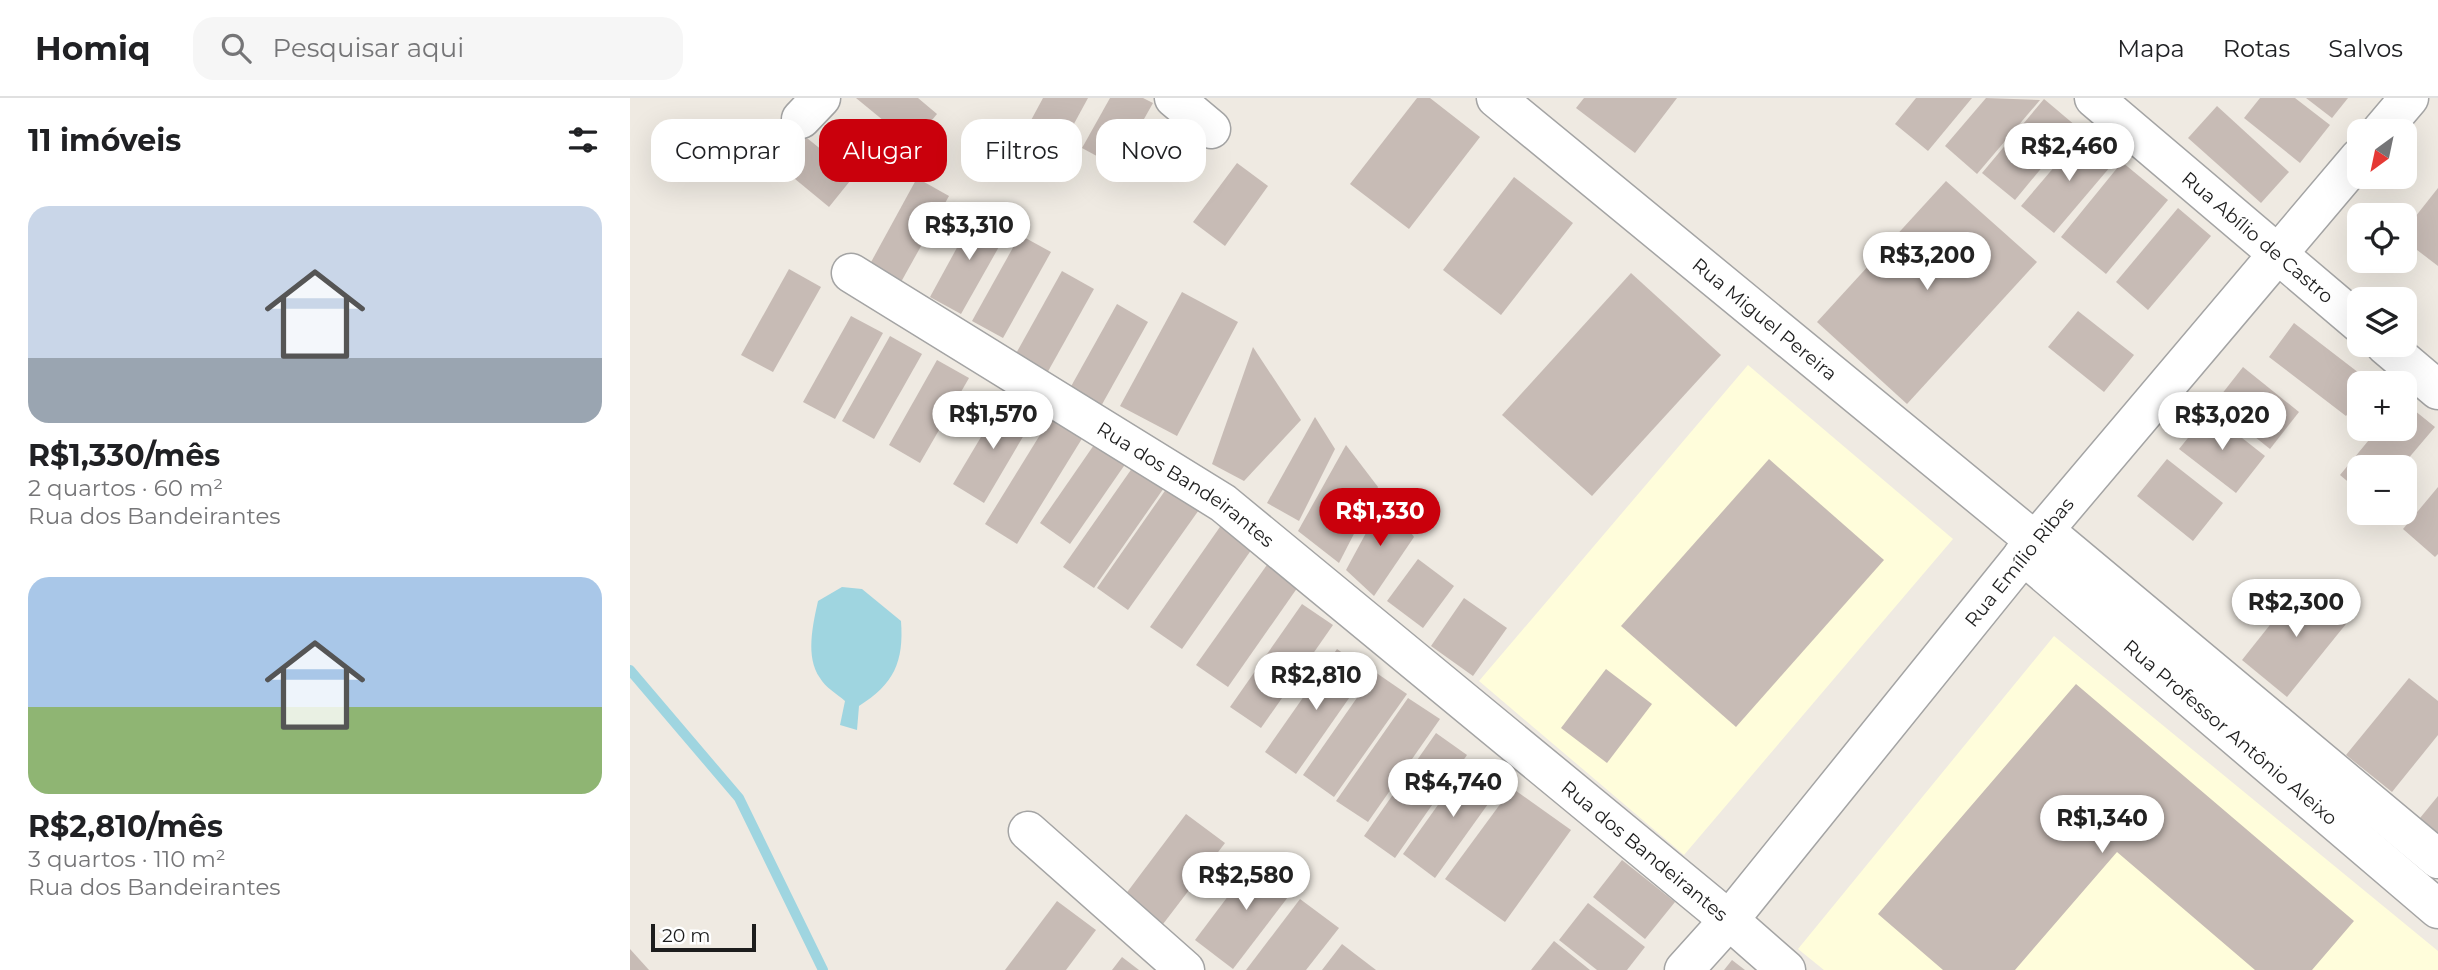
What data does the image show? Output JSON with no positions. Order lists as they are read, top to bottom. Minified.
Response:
{"streets":{"street":["Rua Abílio de Castro","Rua Miguel Pereira","Rua dos Bandeirantes","Rua Emílio Ribas","Rua Professor Antônio Aleixo"]},"crossings":[["Rua Abílio de Castro","Rua Emílio Ribas"],["Rua Miguel Pereira","Rua Emílio Ribas"],["Rua Miguel Pereira","Rua Professor Antônio Aleixo"],["Rua dos Bandeirantes","Rua Emílio Ribas"],["Rua Emílio Ribas","Rua Professor Antônio Aleixo"]],"scale_bar":"20 m","north":"bottom left","page":{"header":"Homiq","search":"Pesquisar aqui","nav":["Mapa","Rotas","Salvos"],"heading":"11 imóveis","map_buttons":["+","−"],"chip":["Comprar","Alugar","Filtros","Novo"],"price":["R$2,460","R$3,310","R$3,200","R$1,570","R$3,020","R$1,330","R$2,300","R$2,810","R$4,740","R$1,340","R$2,580"],"list":[{"name":"R$1,330/mês","note":"2 quartos · 60 m² · Rua dos Bandeirantes"},{"name":"R$2,810/mês","note":"3 quartos · 110 m² · Rua dos Bandeirantes"}],"scale":"20 m"}}
